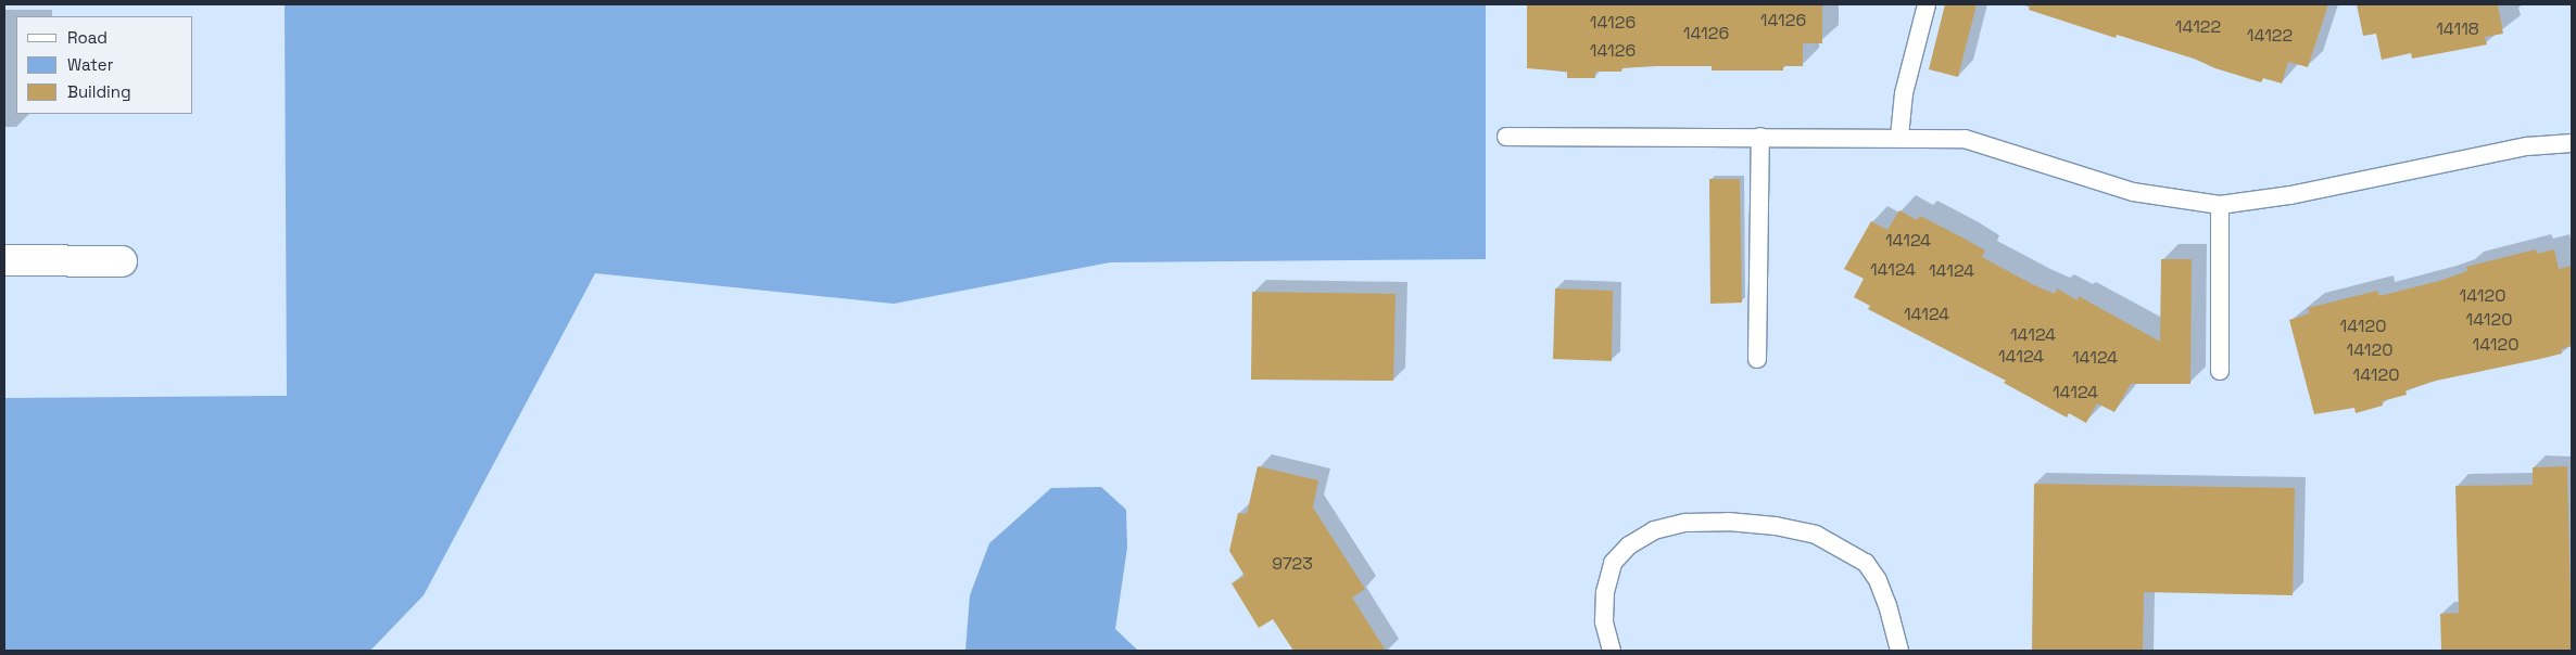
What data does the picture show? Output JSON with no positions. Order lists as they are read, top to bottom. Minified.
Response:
{"house_numbers":["14126","14126","14122","14118","14126","14122","14126","14124","14124","14124","14120","14124","14120","14120","14124","14120","14120","14124","14124","14120","14124","9723"],"legend":["Road","Water","Building"]}
